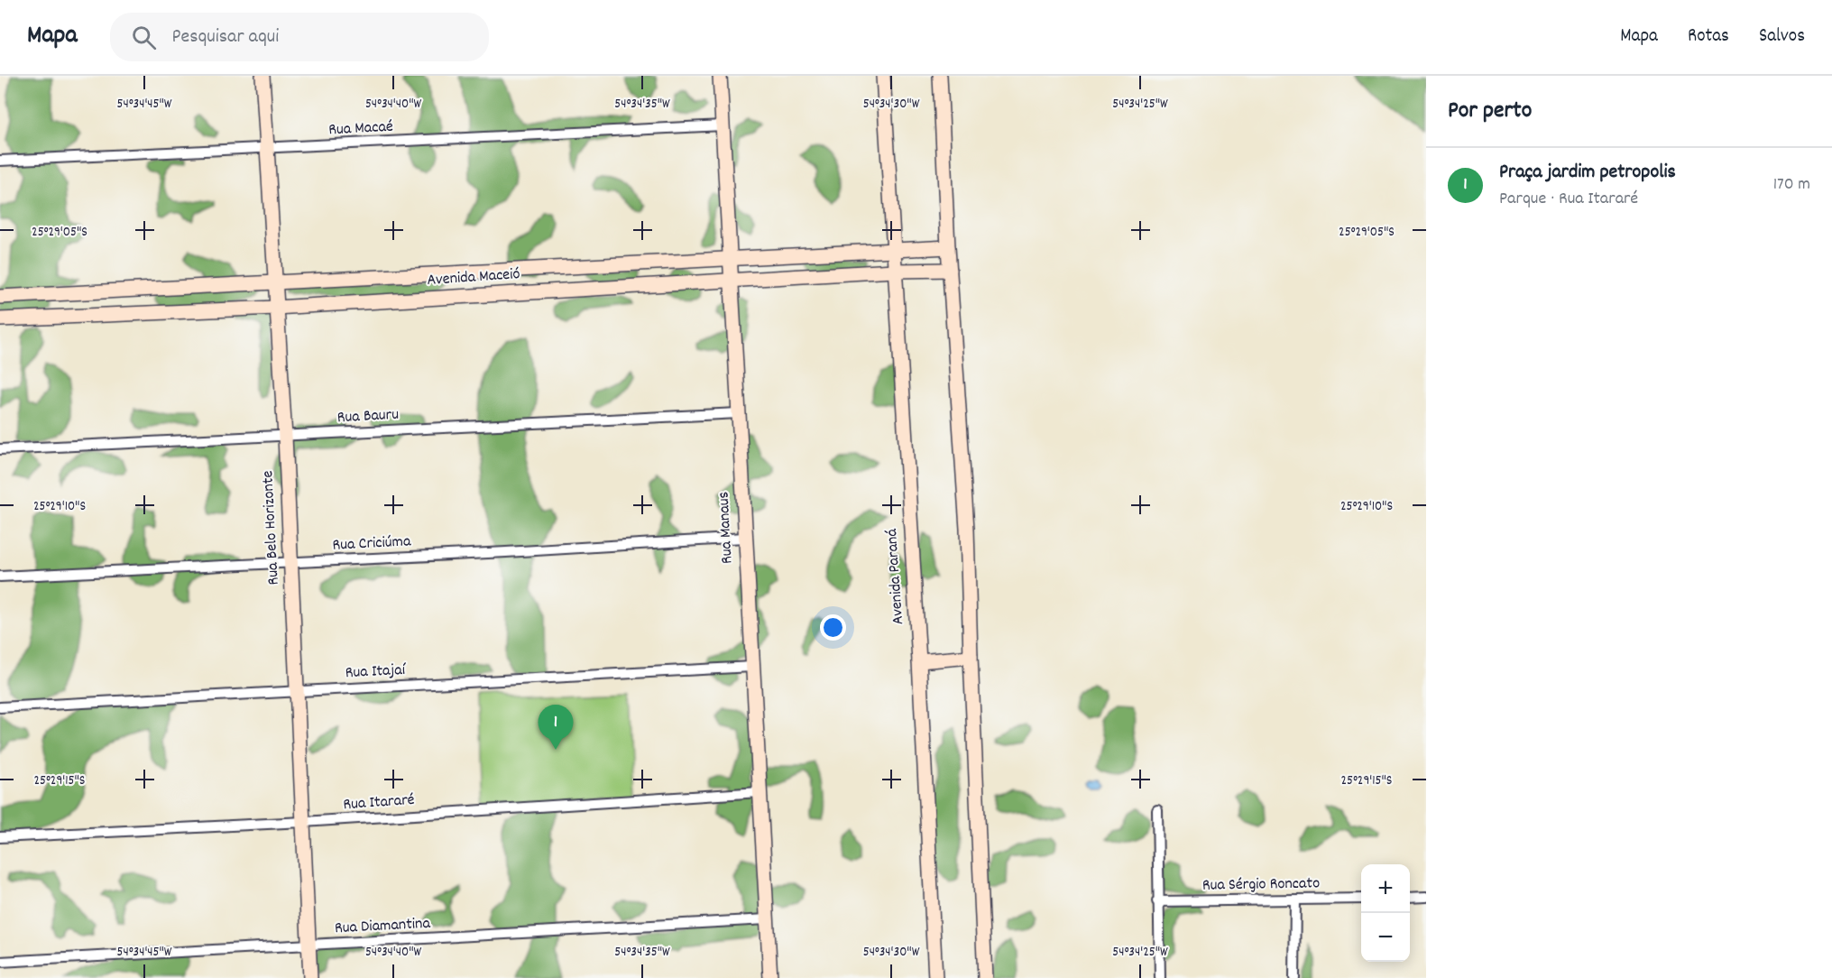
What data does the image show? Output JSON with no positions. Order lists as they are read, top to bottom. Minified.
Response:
{"streets":{"street":["Rua Macaé","Avenida Maceió","Rua Bauru","Rua Belo Horizonte","Rua Manaus","Rua Criciúma","Avenida Paraná","Rua Itajaí","Rua Itararé","Rua Sérgio Roncato","Rua Diamantina"]},"crossings":[["Rua Macaé","Rua Belo Horizonte"],["Rua Macaé","Rua Manaus"],["Avenida Maceió","Rua Belo Horizonte"],["Avenida Maceió","Rua Manaus"],["Avenida Maceió","Avenida Paraná"],["Rua Bauru","Rua Belo Horizonte"],["Rua Bauru","Rua Manaus"],["Rua Belo Horizonte","Rua Criciúma"],["Rua Belo Horizonte","Rua Itajaí"],["Rua Belo Horizonte","Rua Itararé"],["Rua Belo Horizonte","Rua Diamantina"],["Rua Manaus","Rua Criciúma"],["Rua Manaus","Rua Itajaí"],["Rua Manaus","Rua Itararé"],["Rua Manaus","Rua Diamantina"]],"page":{"header":"Mapa","search":"Pesquisar aqui","nav":["Mapa","Rotas","Salvos"],"heading":"Por perto","list":[{"mark":"1","name":"Praça jardim petropolis","note":"Parque · Rua Itararé","value":"170 m"}],"pins":"1","map_buttons":["+","−"]},"coordinates":["54°34'45\"W","54°34'40\"W","54°34'35\"W","54°34'30\"W","54°34'25\"W","25°29'05\"S","25°29'10\"S","25°29'15\"S"]}
